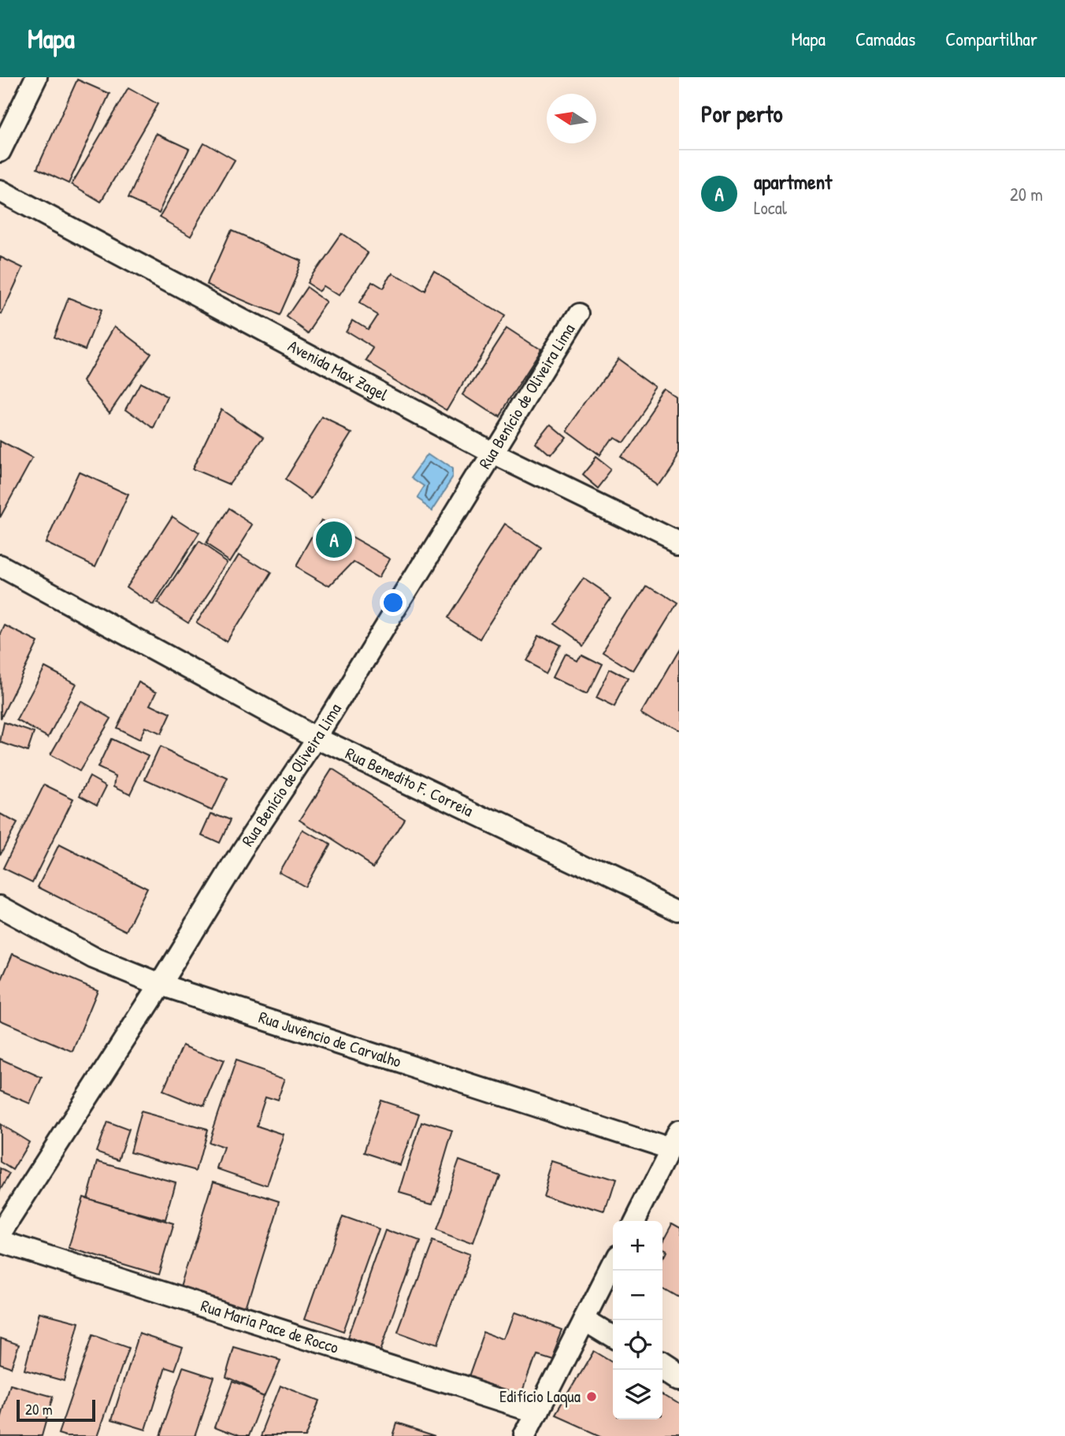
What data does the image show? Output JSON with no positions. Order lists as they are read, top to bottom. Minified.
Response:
{"streets":{"street":["Avenida Max Zagel","Rua Benício de Oliveira Lima","Rua Benedito F. Correia","Rua Juvêncio de Carvalho","Rua Maria Pace de Rocco"]},"crossings":[["Avenida Max Zagel","Rua Benício de Oliveira Lima"],["Rua Benício de Oliveira Lima","Rua Benedito F. Correia"],["Rua Benício de Oliveira Lima","Rua Juvêncio de Carvalho"]],"places":["Edifício Laqua"],"scale_bar":"20 m","north":"left","page":{"header":"Mapa","nav":["Mapa","Camadas","Compartilhar"],"heading":"Por perto","list":[{"mark":"A","name":"apartment","note":"Local","value":"20 m"}],"pins":"A","map_buttons":["+","−"],"scale":"20 m"}}
